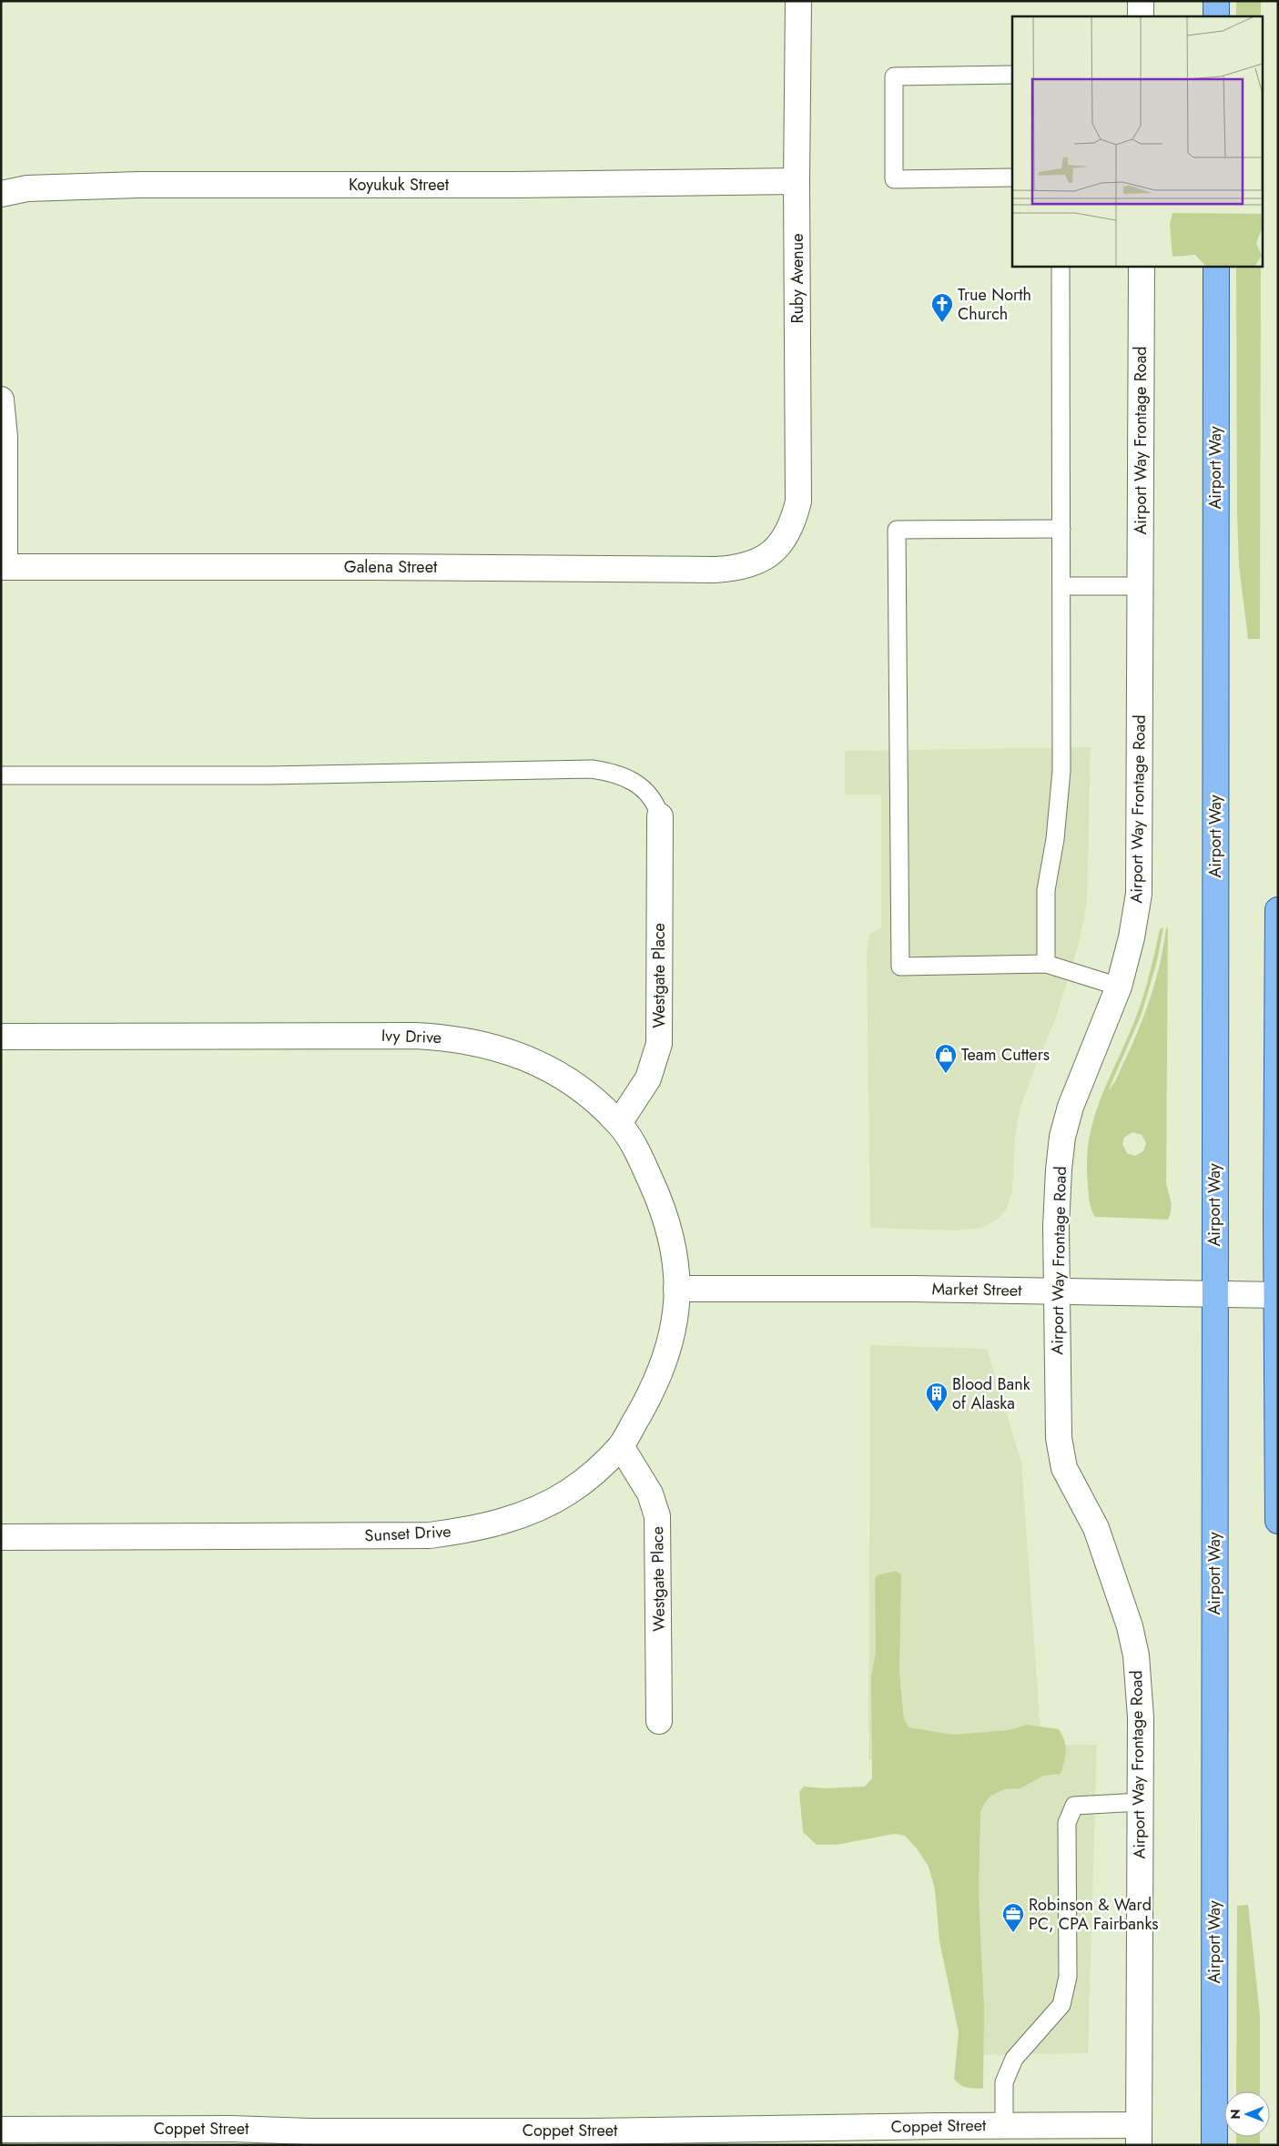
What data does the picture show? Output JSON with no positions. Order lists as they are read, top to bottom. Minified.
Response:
{"streets":{"main road":["Airport Way"],"street":["Koyukuk Street","Ruby Avenue","Airport Way Frontage Road","Galena Street","Westgate Place","Ivy Drive","Market Street","Sunset Drive","Coppet Street"]},"crossings":[["Koyukuk Street","Ruby Avenue"],["Ruby Avenue","Galena Street"],["Airport Way Frontage Road","Market Street"],["Airport Way Frontage Road","Coppet Street"],["Airport Way","Market Street"],["Westgate Place","Ivy Drive"],["Westgate Place","Sunset Drive"],["Ivy Drive","Market Street"],["Ivy Drive","Sunset Drive"],["Market Street","Sunset Drive"]],"places":{"church":["True North Church"],"shop":["Team Cutters"],"building":["Blood Bank of Alaska"],"office":["Robinson & Ward PC, CPA Fairbanks"]},"north":"left"}
